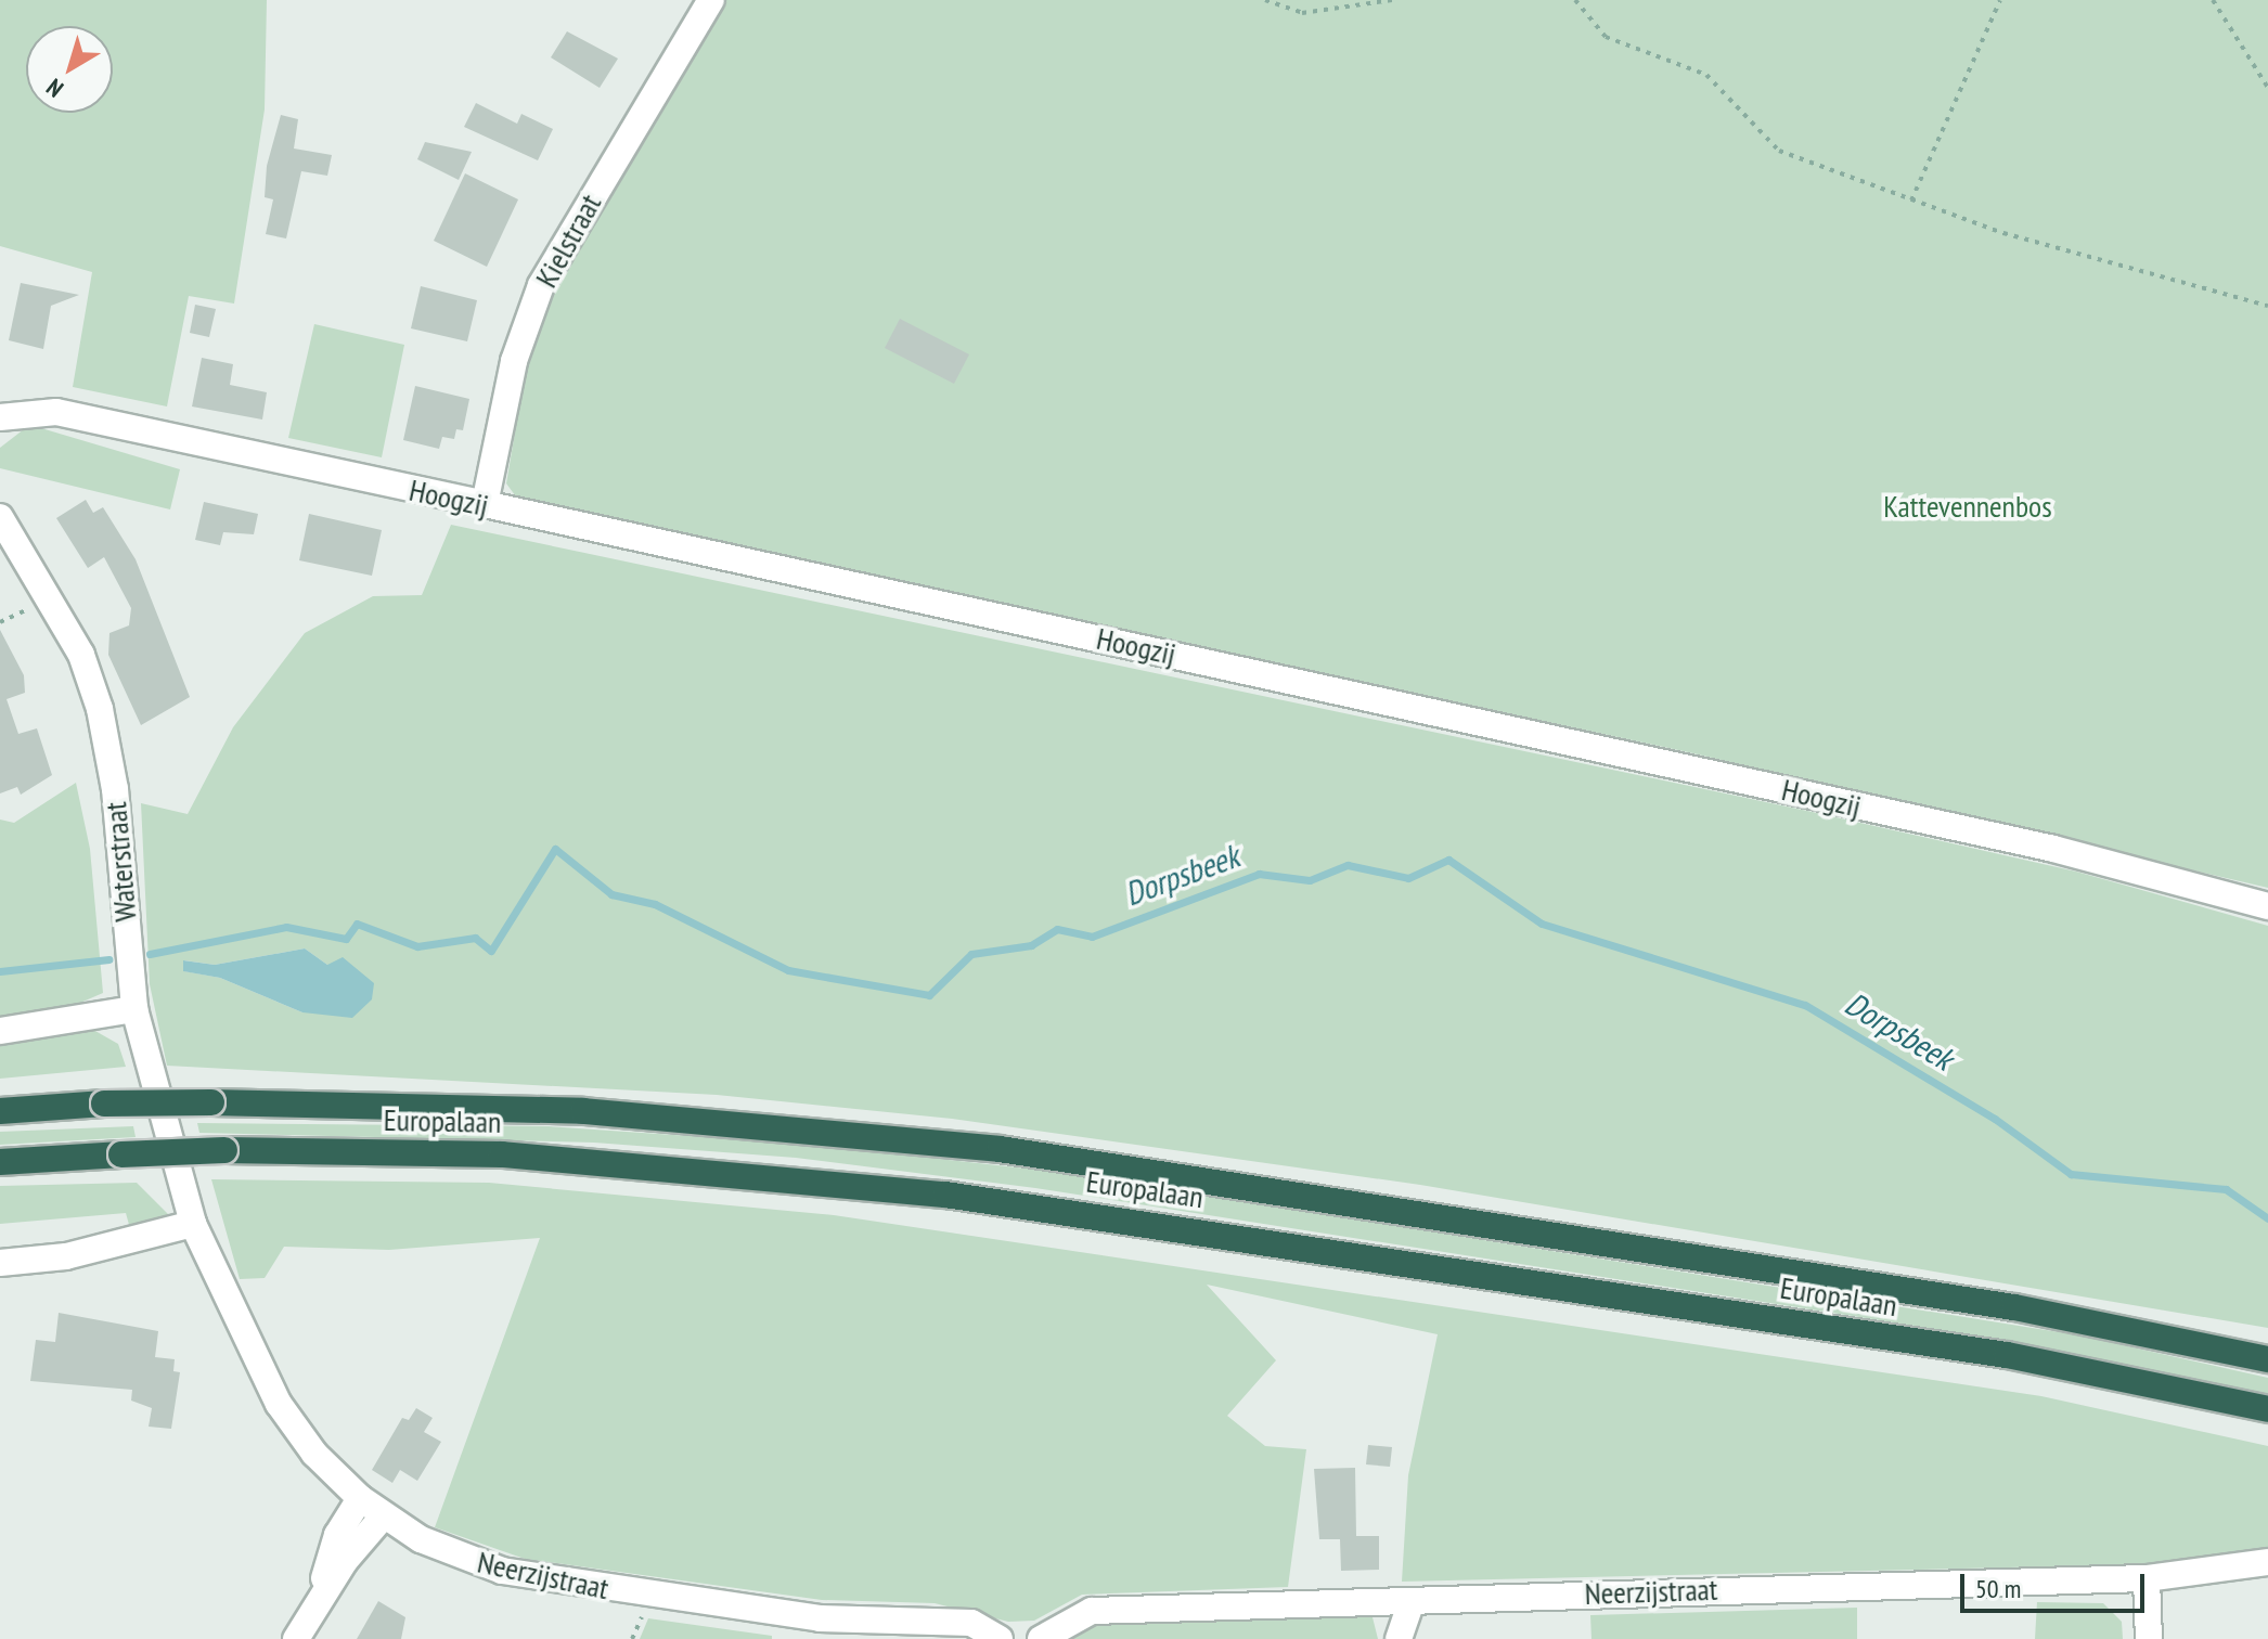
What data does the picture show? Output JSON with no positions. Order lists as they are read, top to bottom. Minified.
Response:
{"streets":{"highway":["Europalaan"],"street":["Kielstraat","Hoogzij","Waterstraat","Neerzijstraat"]},"crossings":[["Kielstraat","Hoogzij"],["Waterstraat","Neerzijstraat"]],"water":["Dorpsbeek"],"parks":["Kattevennenbos"],"scale_bar":"50 m","north":"bottom left"}
